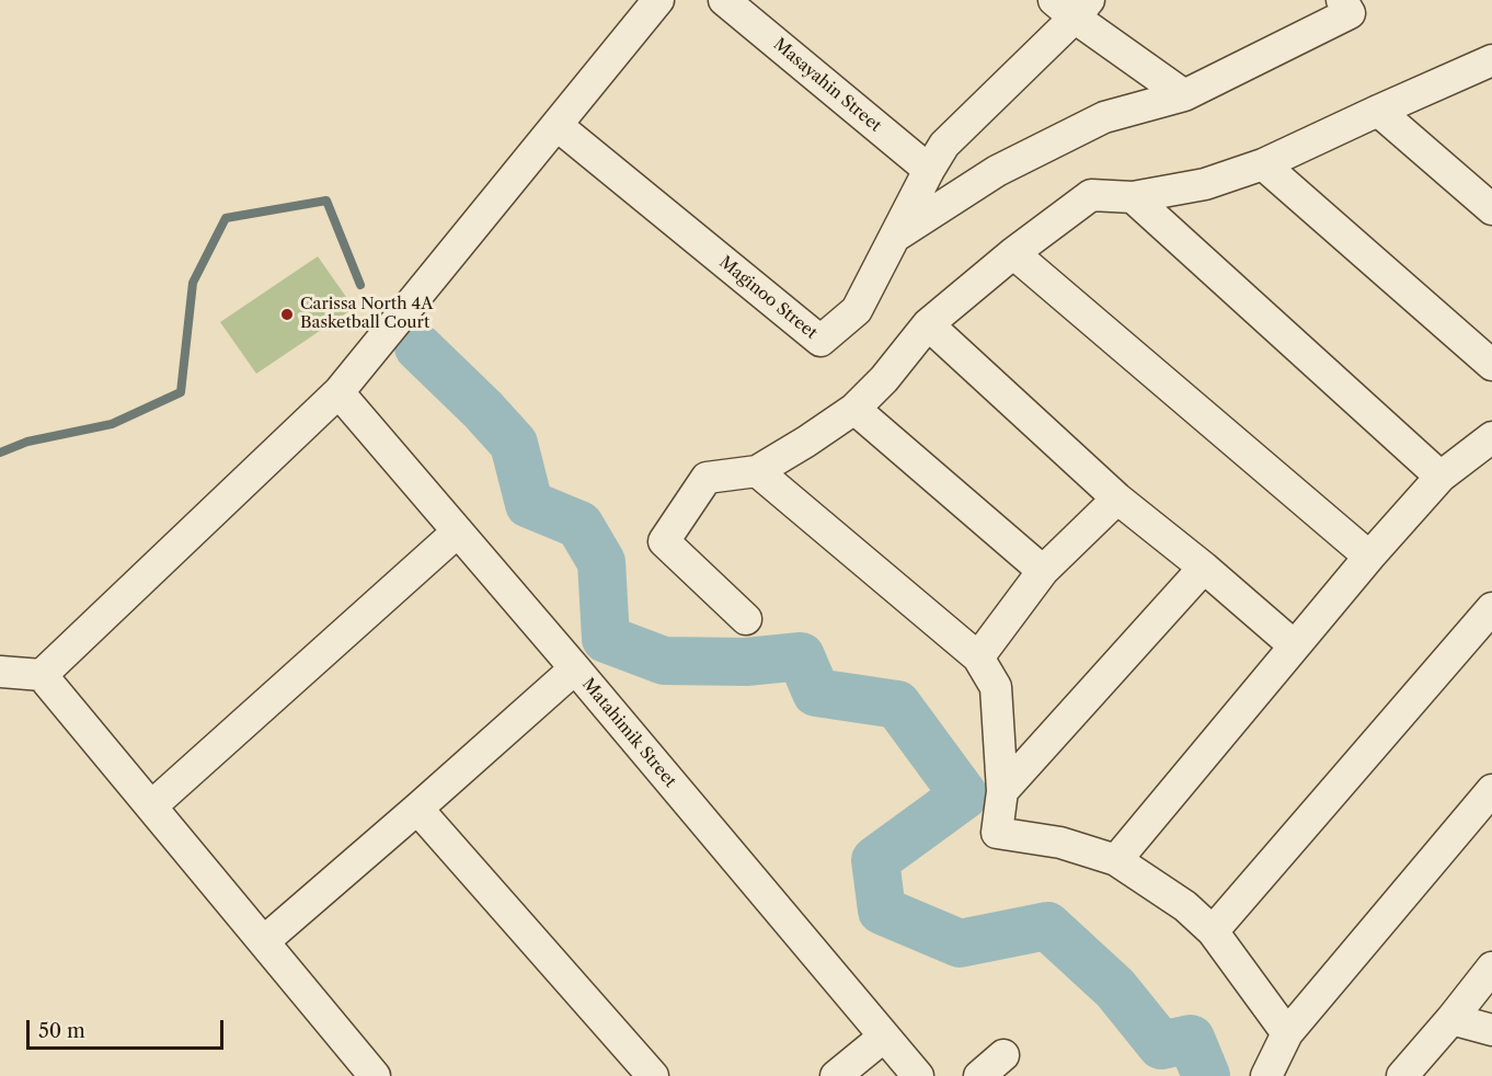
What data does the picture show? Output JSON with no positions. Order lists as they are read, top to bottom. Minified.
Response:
{"streets":{"street":["Masayahin Street","Maginoo Street","Matahimik Street"]},"crossings":[["Masayahin Street","Maginoo Street"]],"places":["Carissa North 4A Basketball Court"],"scale_bar":"50 m"}
